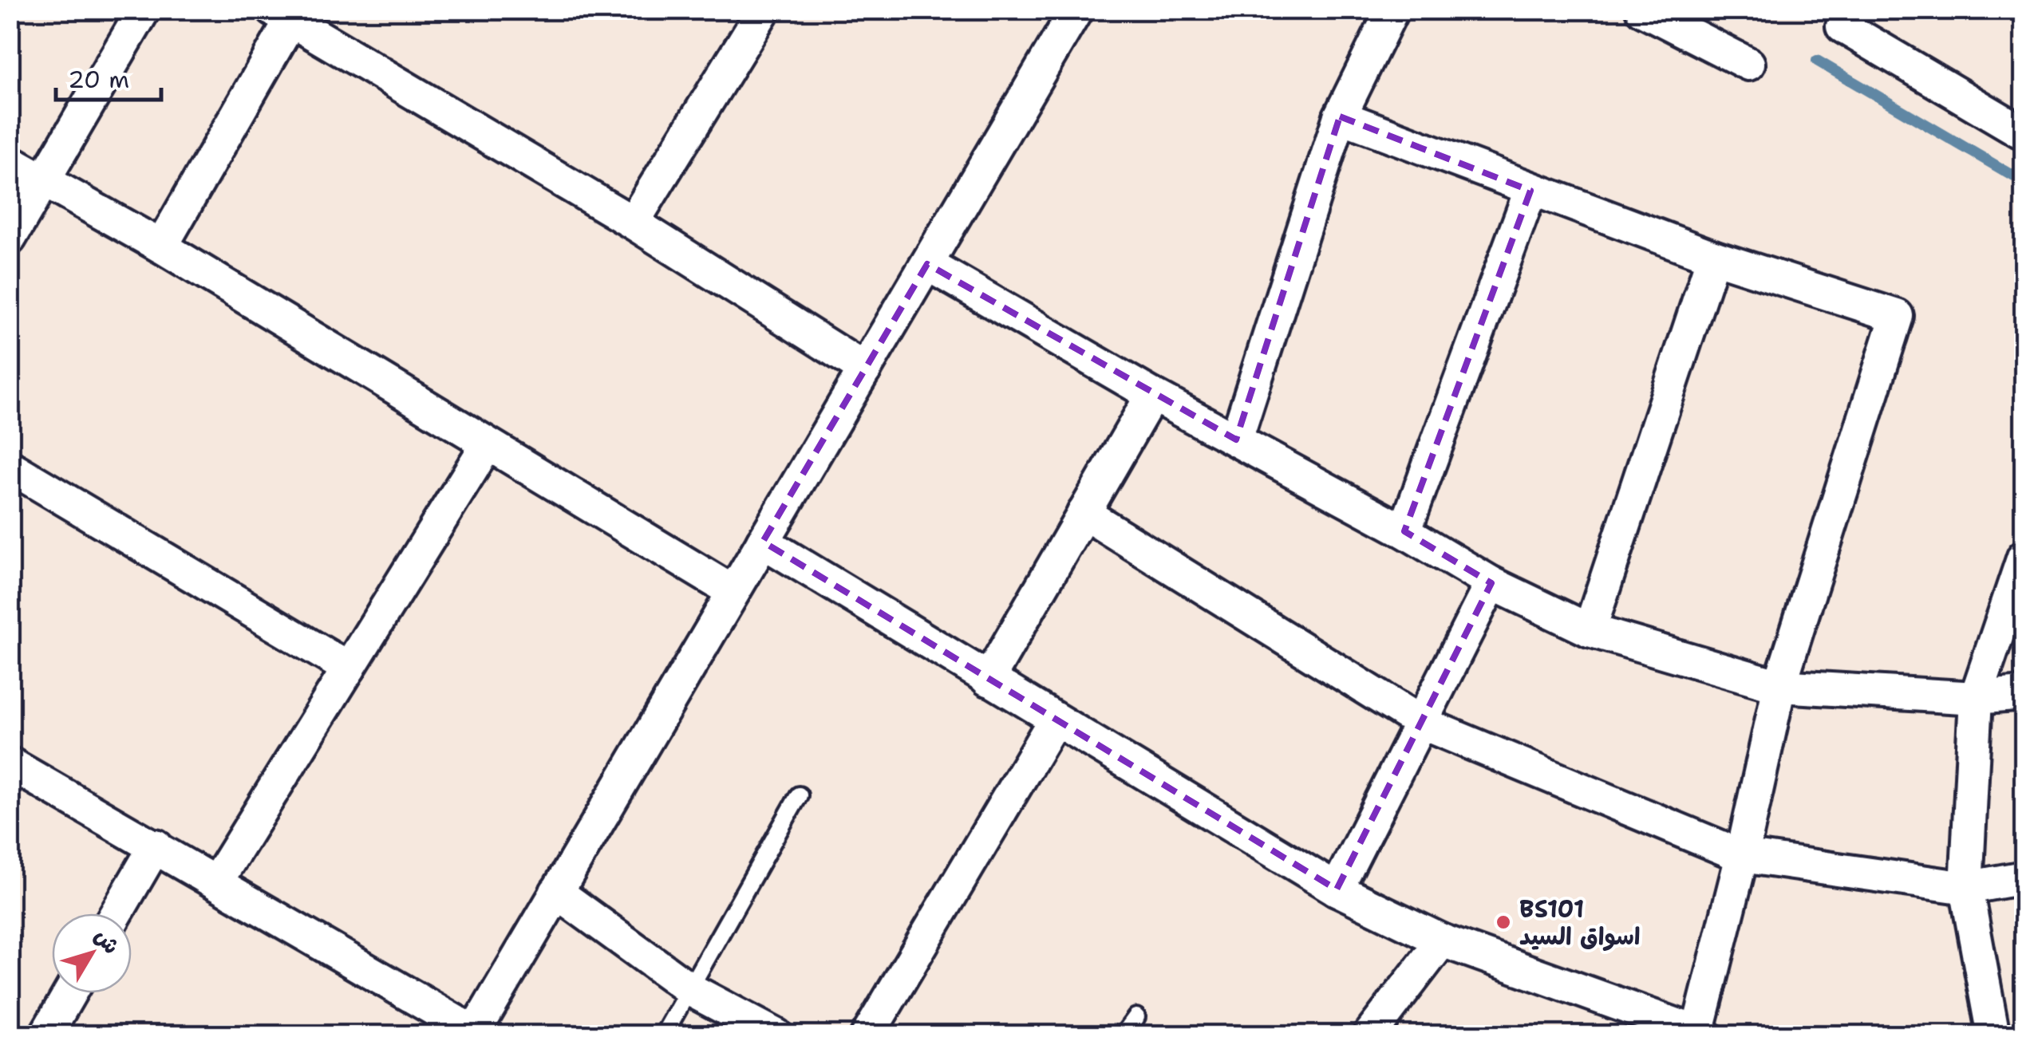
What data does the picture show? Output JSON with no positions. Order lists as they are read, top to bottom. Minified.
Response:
{"places":["BS101 اسواق السيد"],"scale_bar":"20 m","north":"top right"}
